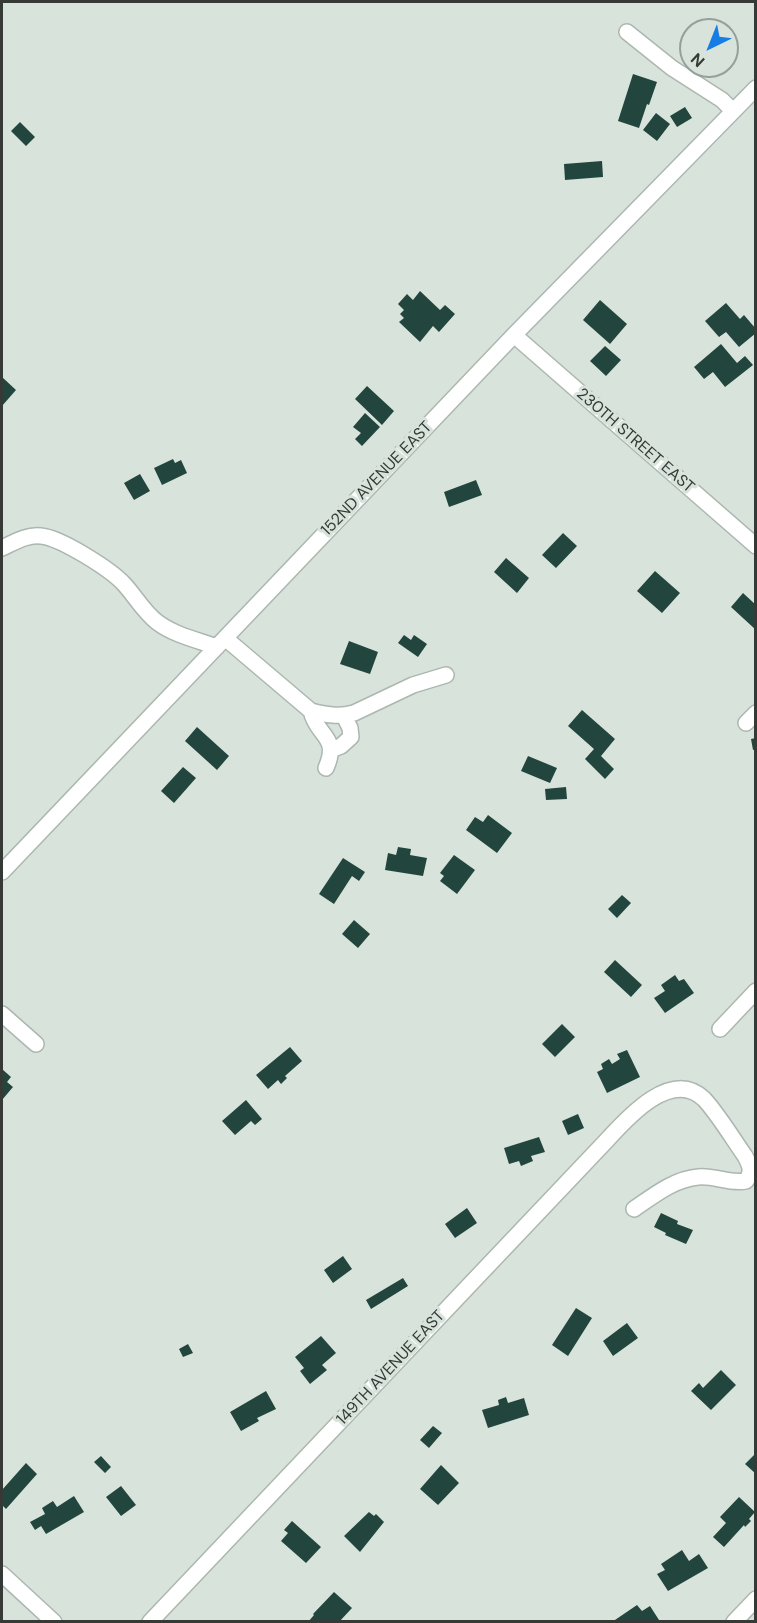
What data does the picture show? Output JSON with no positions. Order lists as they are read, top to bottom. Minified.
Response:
{"streets":{"street":["230TH STREET EAST","152ND AVENUE EAST","149TH AVENUE EAST"]},"crossings":[["230TH STREET EAST","152ND AVENUE EAST"]],"north":"bottom left"}
